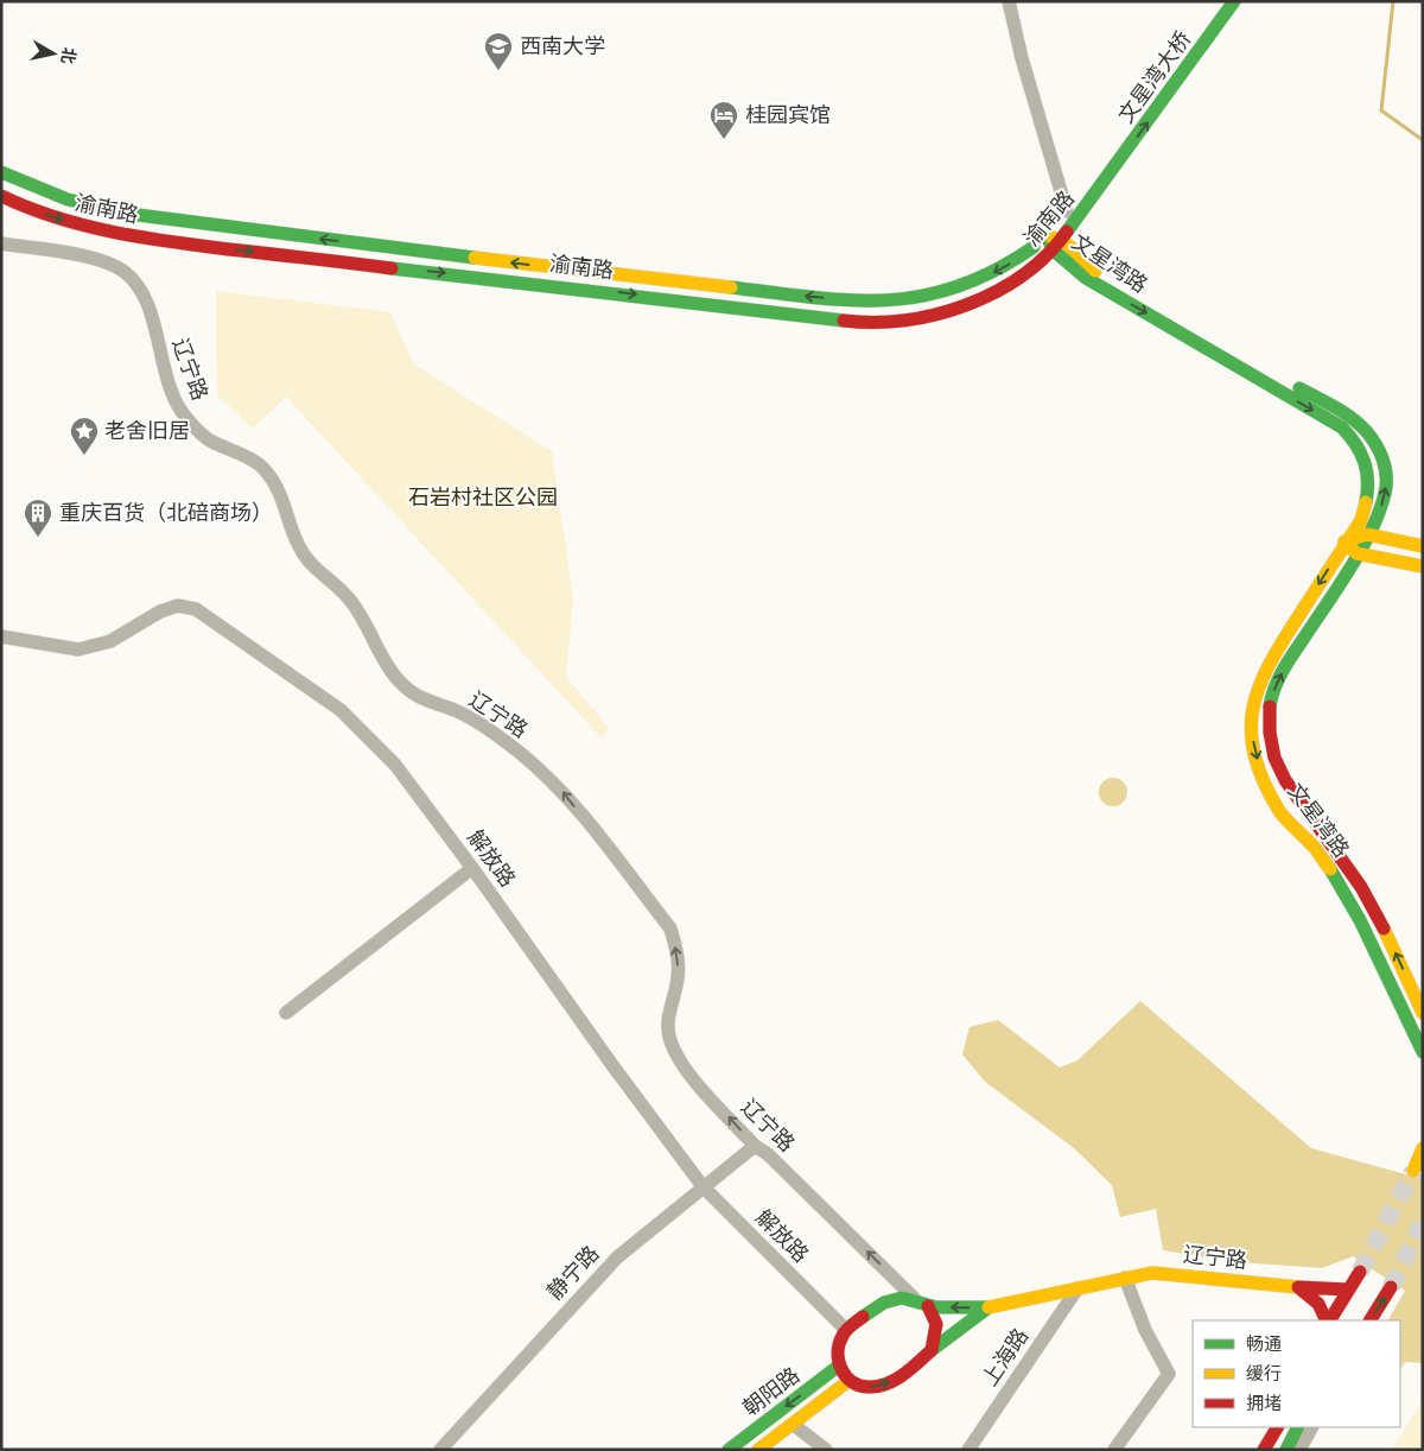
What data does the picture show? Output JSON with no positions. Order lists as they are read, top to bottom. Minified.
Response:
{"streets":{"main road":["文星湾大桥","渝南路","文星湾路","辽宁路","朝阳路"],"street":["解放路","静宁路","上海路"]},"crossings":[["文星湾大桥","渝南路"],["渝南路","文星湾路"],["辽宁路","解放路"],["辽宁路","静宁路"],["辽宁路","上海路"],["辽宁路","朝阳路"],["解放路","静宁路"],["解放路","朝阳路"]],"one_way":["辽宁路"],"parks":["石岩村社区公园"],"places":{"school or university":["西南大学"],"hotel":["桂园宾馆"],"place":["老舍旧居"],"building":["重庆百货（北碚商场）"]},"legend":["畅通","缓行","拥堵"],"north":"right"}
